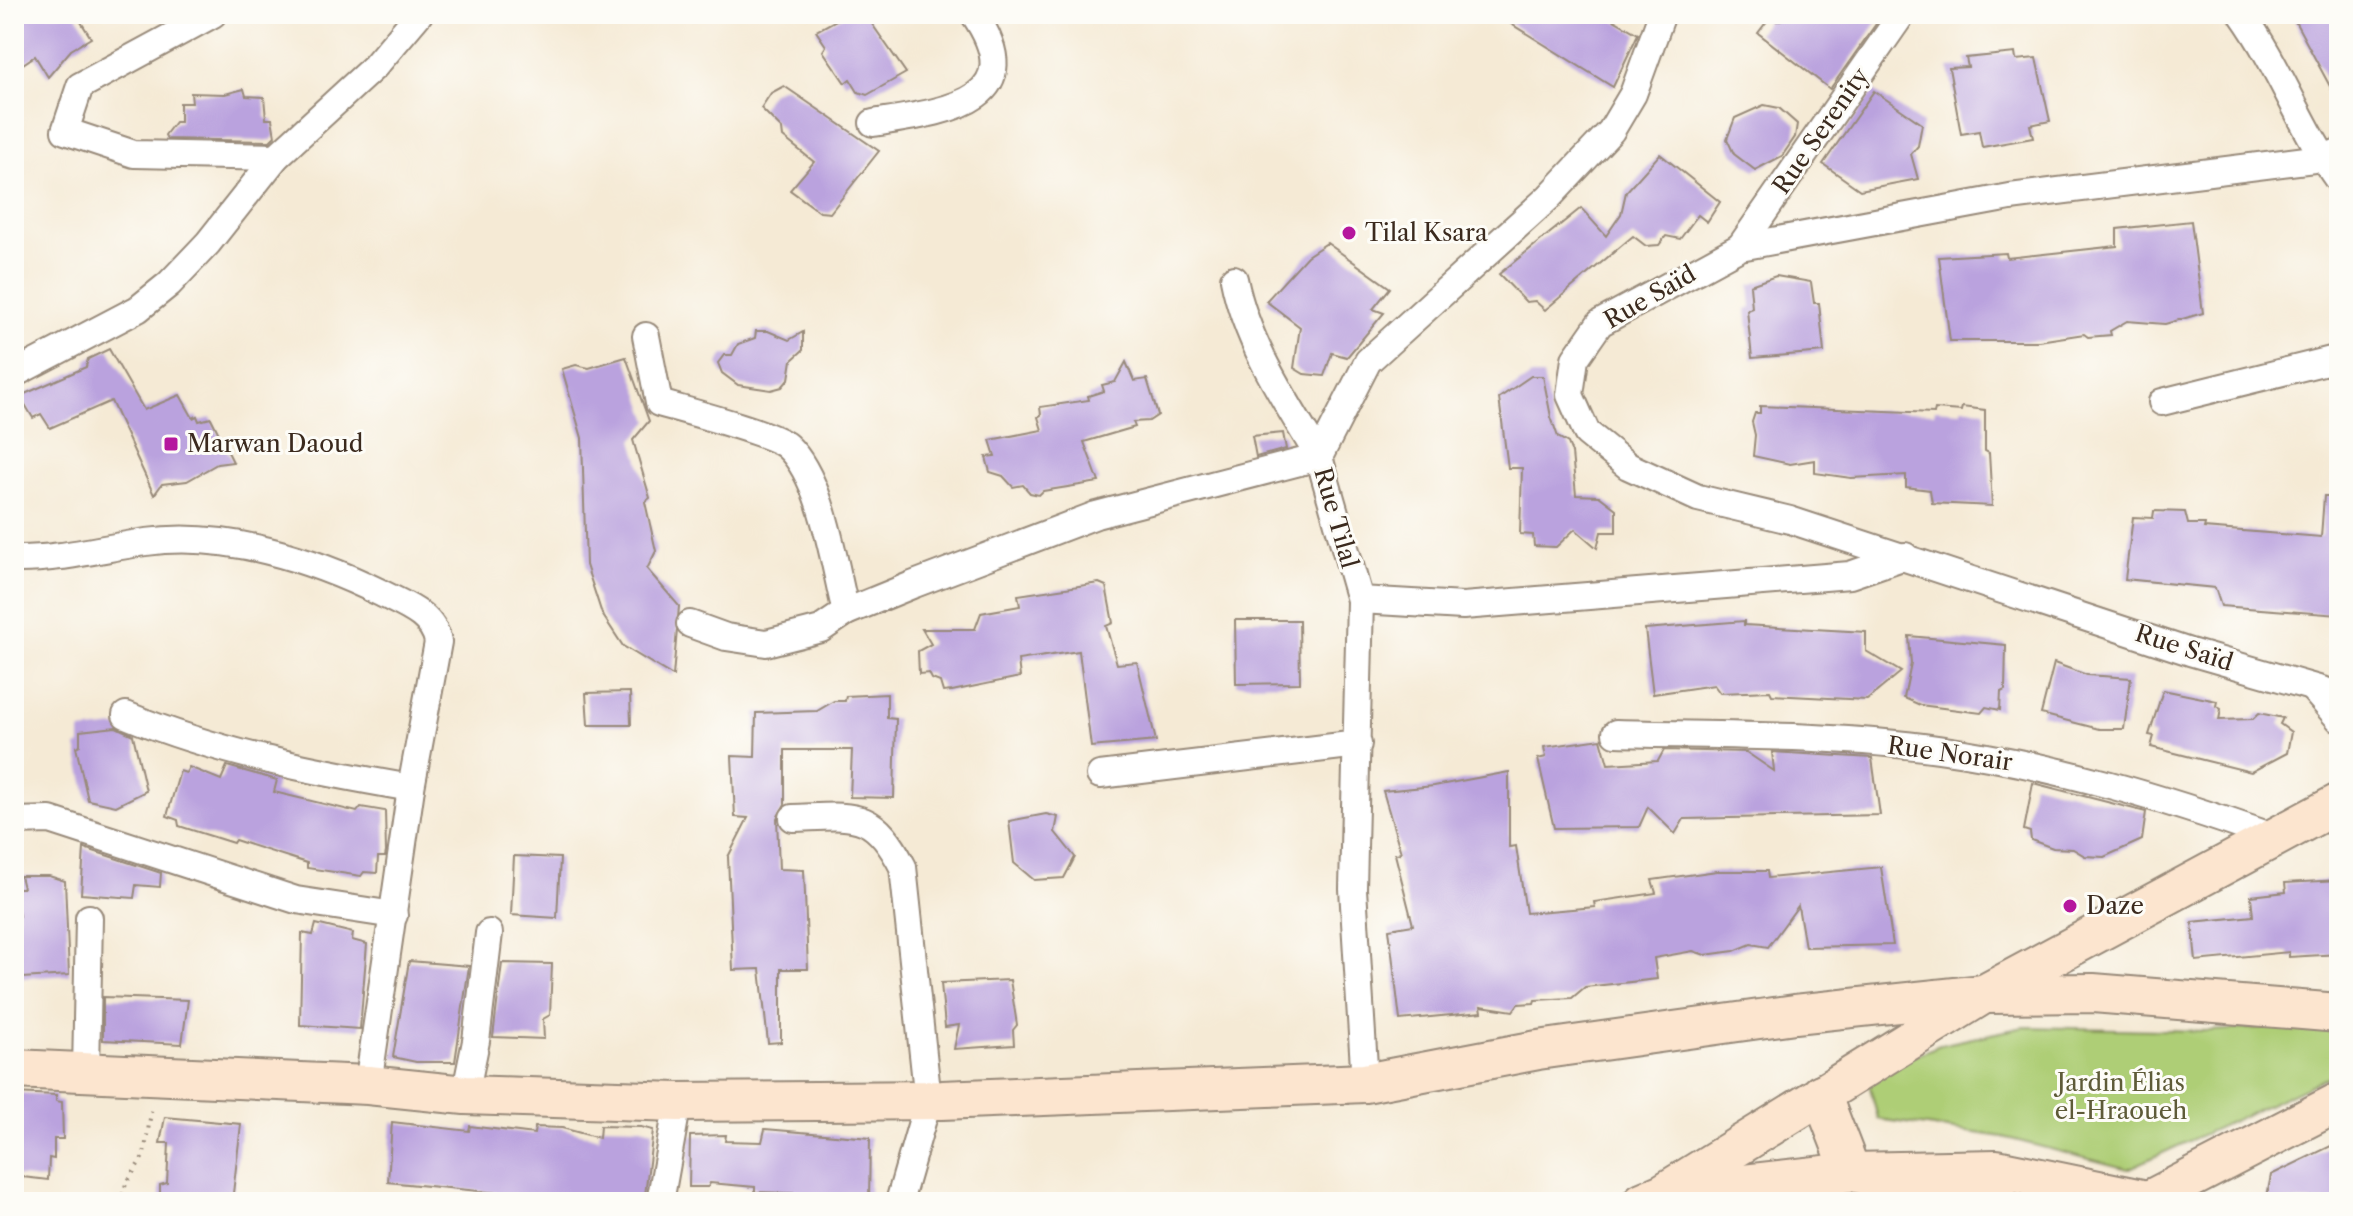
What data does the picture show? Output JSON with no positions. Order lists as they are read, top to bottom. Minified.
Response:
{"streets":{"street":["Rue Serenity","Rue Saïd","Rue Tilal","Rue Norair"]},"crossings":[["Rue Serenity","Rue Saïd"],["Rue Saïd","Rue Tilal"]],"parks":["Jardin Élias el-Hraoueh"],"places":{"other":["Tilal Ksara","Daze"],"transit":["Marwan Daoud"]}}
